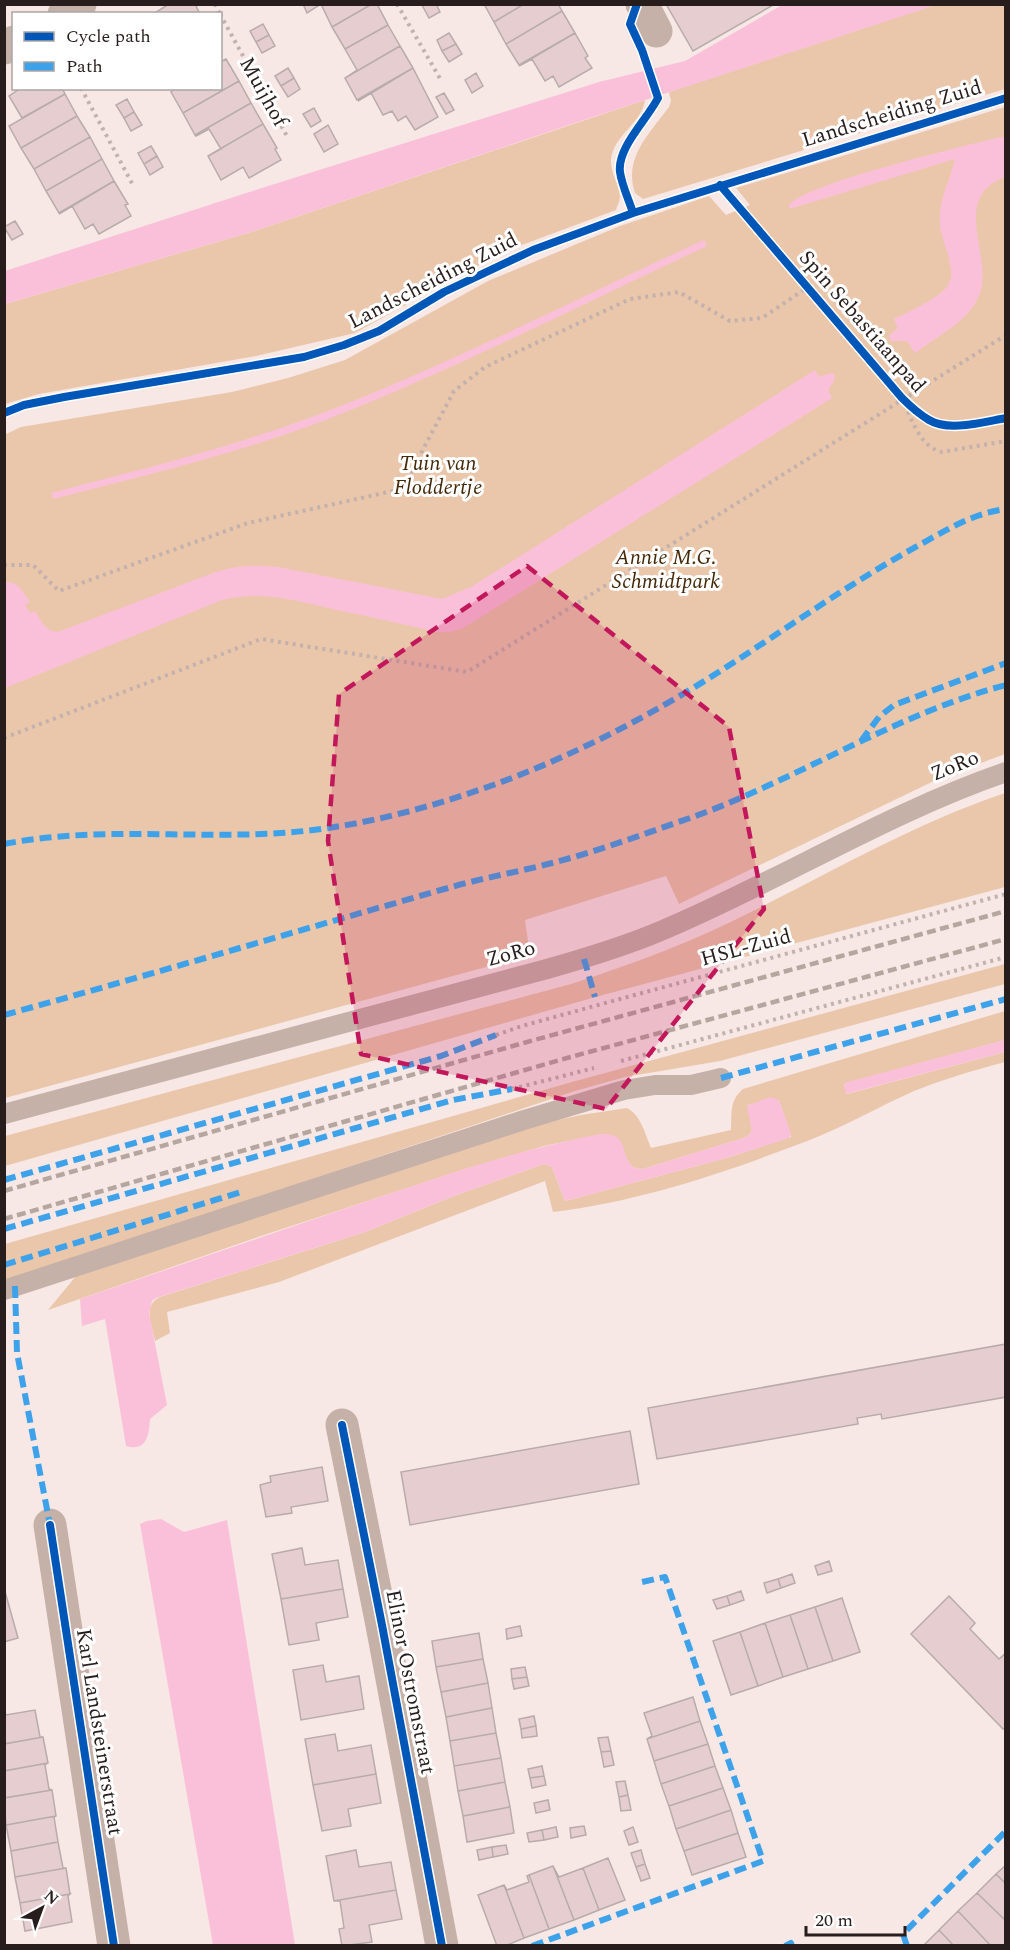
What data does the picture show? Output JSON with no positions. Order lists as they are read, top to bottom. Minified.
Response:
{"streets":{"street":["Elinor Ostromstraat","Karl Landsteinerstraat"],"lane":["ZoRo"],"path":["Muijhof","HSL-Zuid"],"cycle path":["Landscheiding Zuid","Spin Sebastiaanpad"]},"parks":["Tuin van Floddertje","Annie M.G. Schmidtpark"],"legend":["Cycle path","Path"],"scale_bar":"20 m","north":"top right"}
